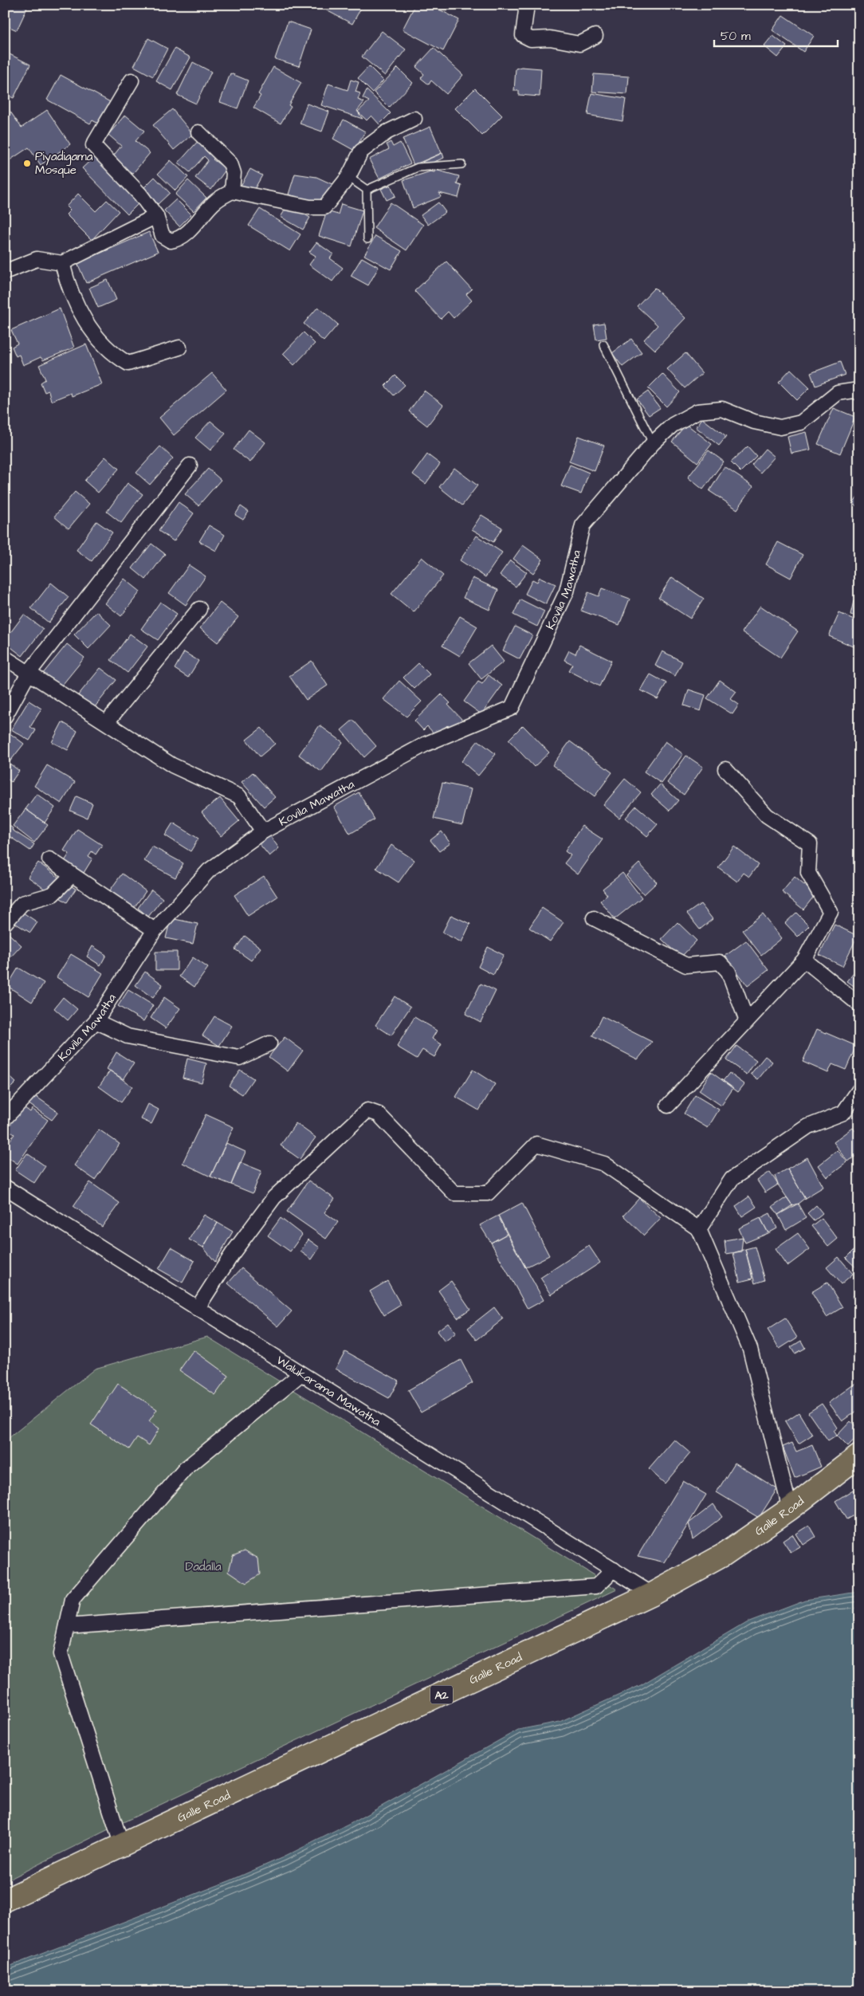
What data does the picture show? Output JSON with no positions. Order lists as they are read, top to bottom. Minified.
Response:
{"streets":{"highway":["Galle Road","A2"],"street":["Kovila Mawatha","Walukarama Mawatha"]},"crossings":[["Walukarama Mawatha","Galle Road"]],"parks":["Dadalla"],"places":["Piyadigama Mosque"],"scale_bar":"50 m"}
